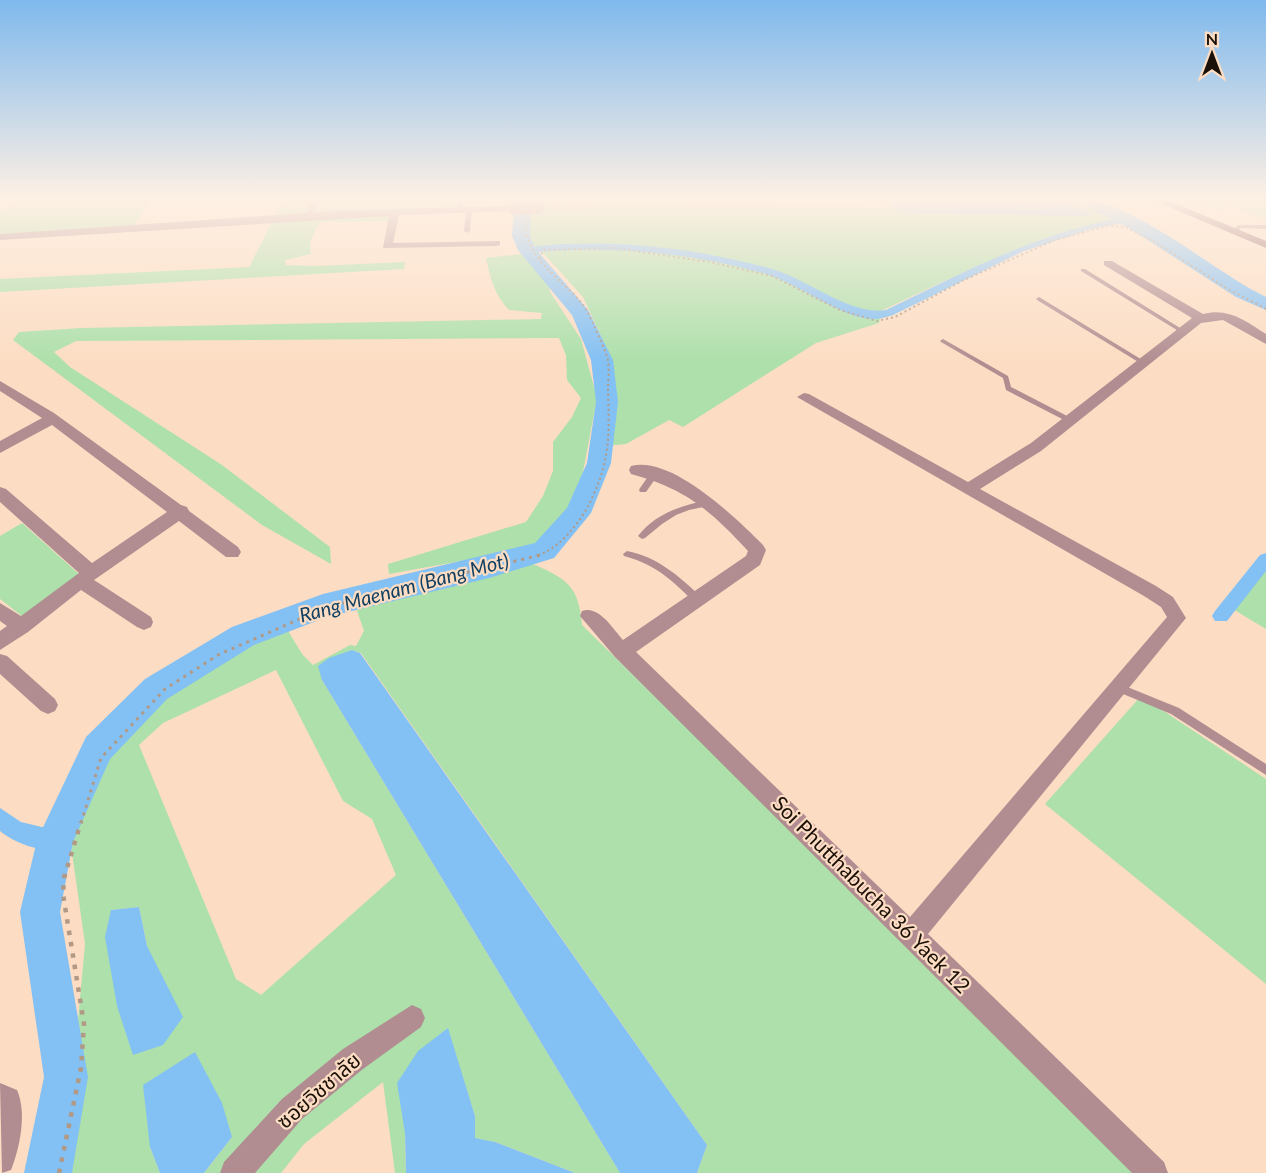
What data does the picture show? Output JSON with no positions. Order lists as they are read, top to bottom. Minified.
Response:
{"streets":{"street":["Soi Phutthabucha 36 Yaek 12","ซอยวิชชาลัย"]},"water":["Rang Maenam (Bang Mot)"],"north":"top"}
